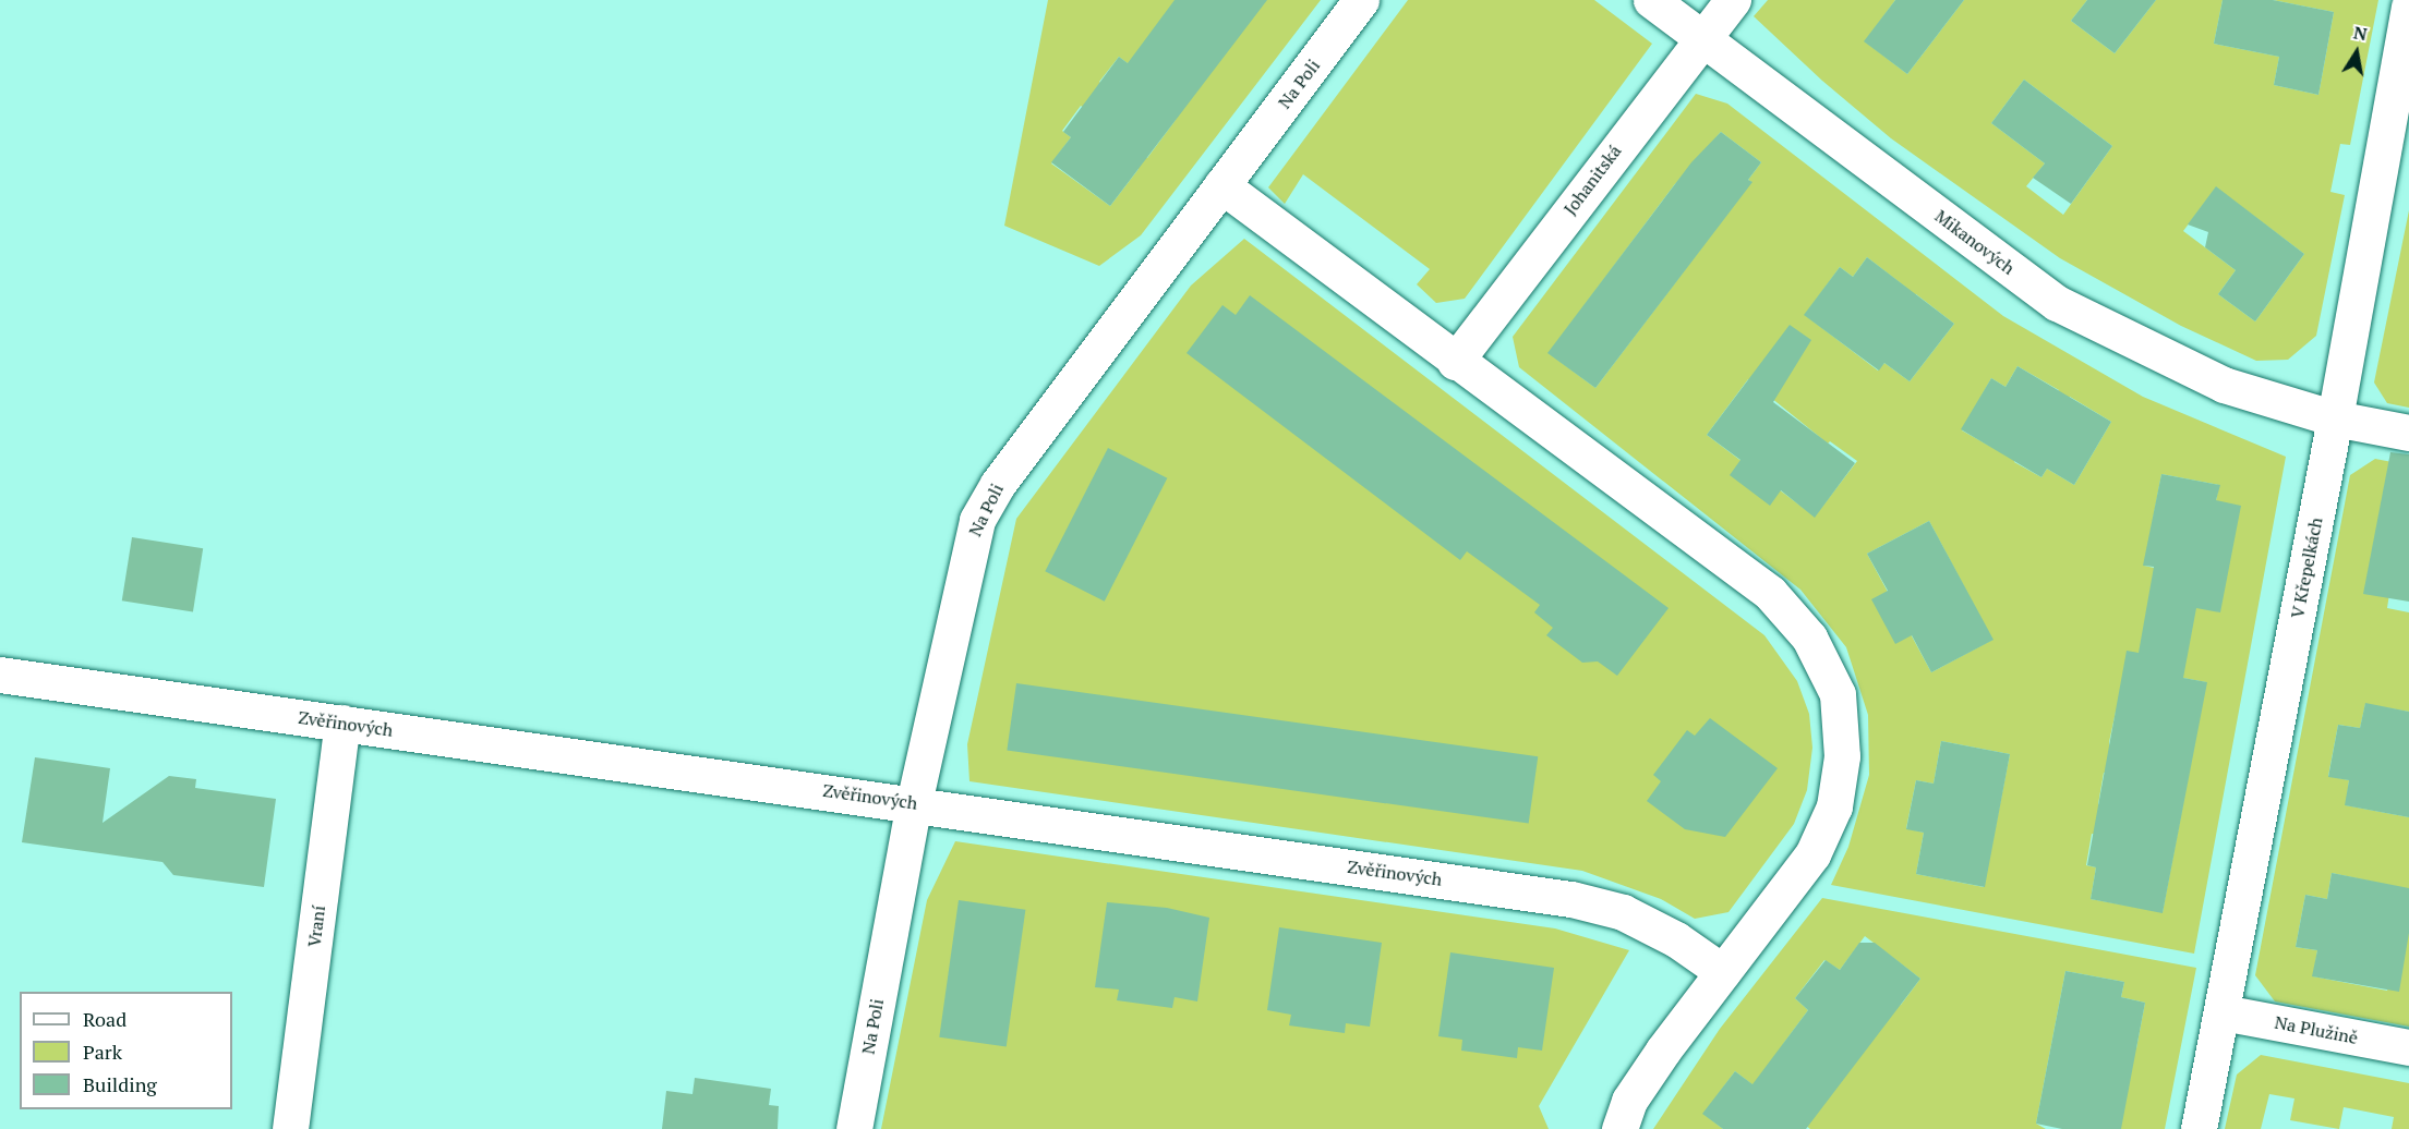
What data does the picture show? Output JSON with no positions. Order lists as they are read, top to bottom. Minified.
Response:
{"streets":{"street":["Na Poli","Johanitská","Mikanových","V Křepelkách","Zvěřinových","Vraní","Na Plužině"]},"crossings":[["Na Poli","Zvěřinových"],["Johanitská","Mikanových"],["Mikanových","V Křepelkách"],["V Křepelkách","Na Plužině"],["Zvěřinových","Vraní"]],"legend":["Road","Park","Building"],"north":"top"}
